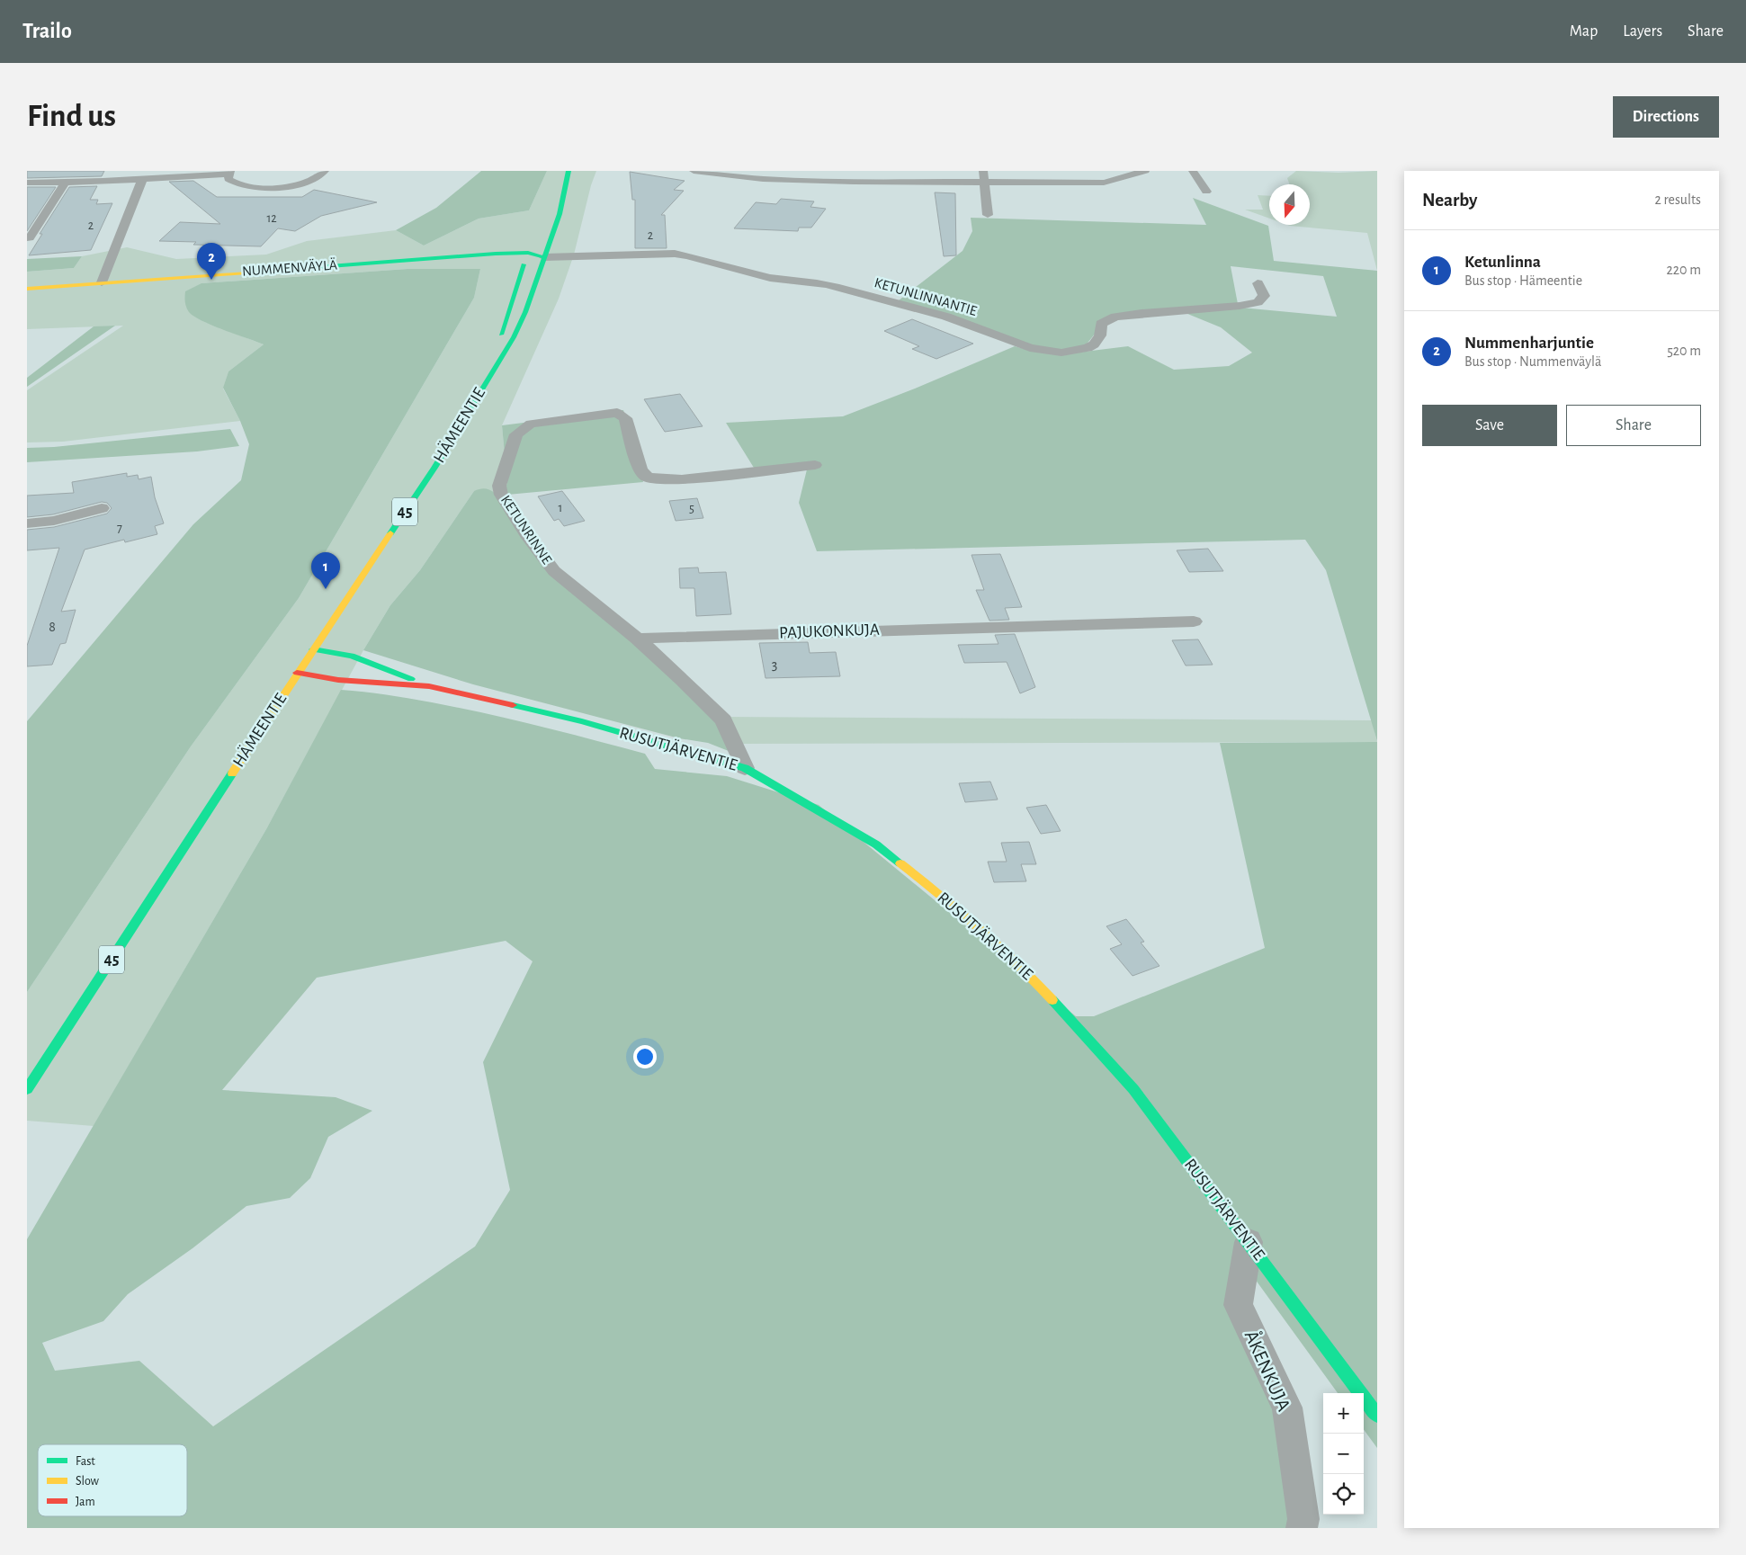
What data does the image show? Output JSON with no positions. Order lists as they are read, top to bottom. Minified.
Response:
{"streets":{"main road":["NUMMENVÄYLÄ","HÄMEENTIE","45","RUSUTJÄRVENTIE"],"street":["KETUNLINNANTIE","KETUNRINNE","PAJUKONKUJA","ÅKENKUJA"]},"crossings":[["NUMMENVÄYLÄ","KETUNLINNANTIE"],["NUMMENVÄYLÄ","HÄMEENTIE"],["KETUNLINNANTIE","HÄMEENTIE"],["HÄMEENTIE","RUSUTJÄRVENTIE"],["KETUNRINNE","PAJUKONKUJA"],["RUSUTJÄRVENTIE","ÅKENKUJA"]],"house_numbers":["12","2","2","1","5","7","8","3"],"legend":["Fast","Slow","Jam"],"north":"bottom","page":{"header":"Trailo","nav":["Map","Layers","Share"],"buttons":["Directions",["Save","Share"]],"title":"Find us","heading":["Nearby","2 results"],"list":[{"mark":"1","name":"Ketunlinna","note":"Bus stop · Hämeentie","value":"220 m"},{"mark":"2","name":"Nummenharjuntie","note":"Bus stop · Nummenväylä","value":"520 m"}],"pins":["2","1"],"map_buttons":["+","−"]}}
